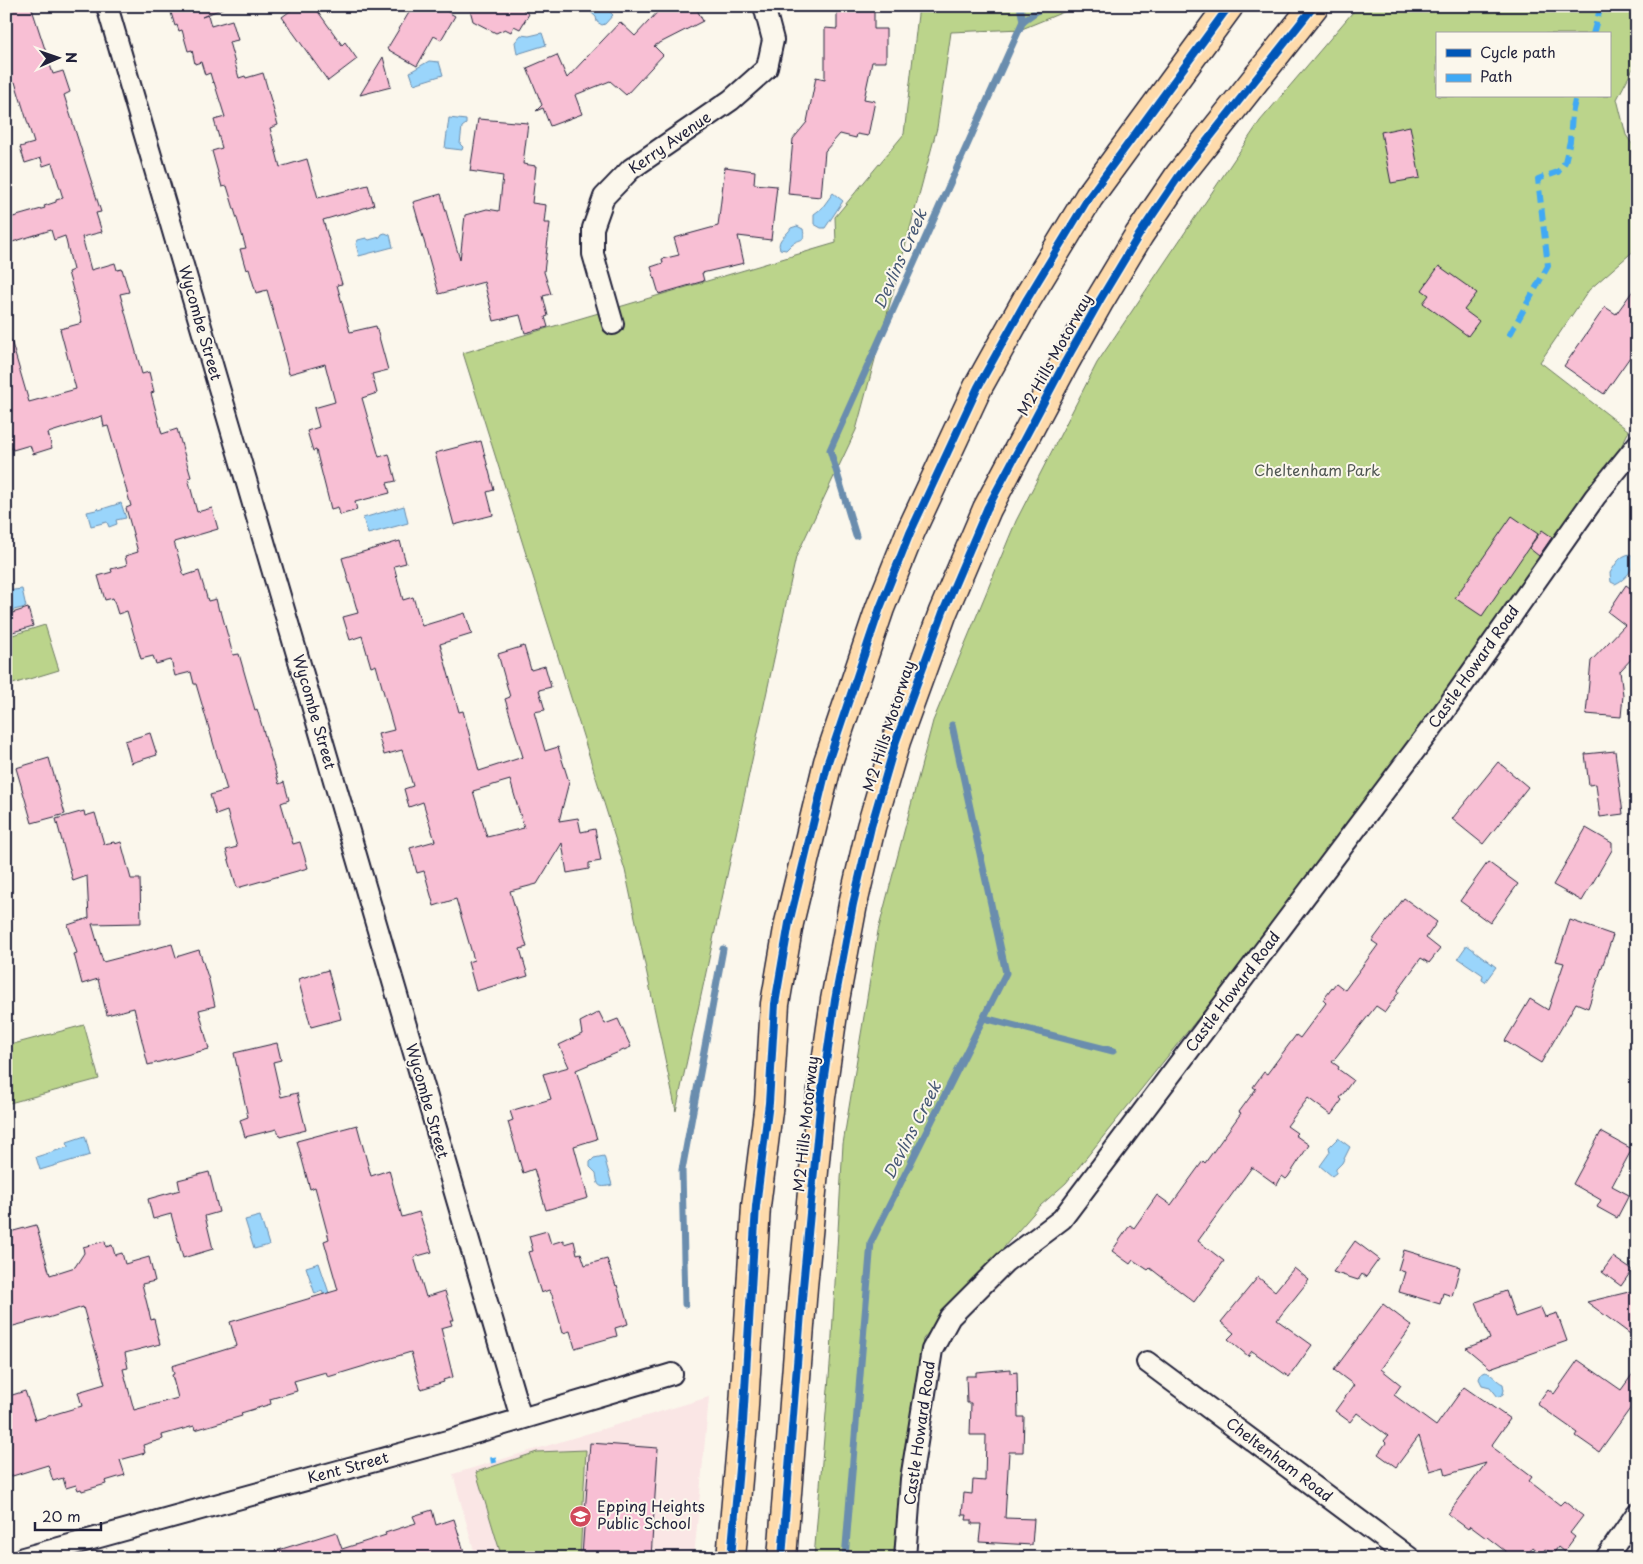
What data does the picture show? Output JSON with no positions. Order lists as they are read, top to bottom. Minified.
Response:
{"streets":{"highway":["M2 Hills Motorway"],"street":["Kerry Avenue","Wycombe Street","Castle Howard Road","Cheltenham Road","Kent Street"]},"crossings":[["Wycombe Street","Kent Street"]],"water":["Devlins Creek"],"parks":["Cheltenham Park"],"places":{"school or university":["Epping Heights Public School"]},"legend":["Cycle path","Path"],"scale_bar":"20 m","north":"right"}
